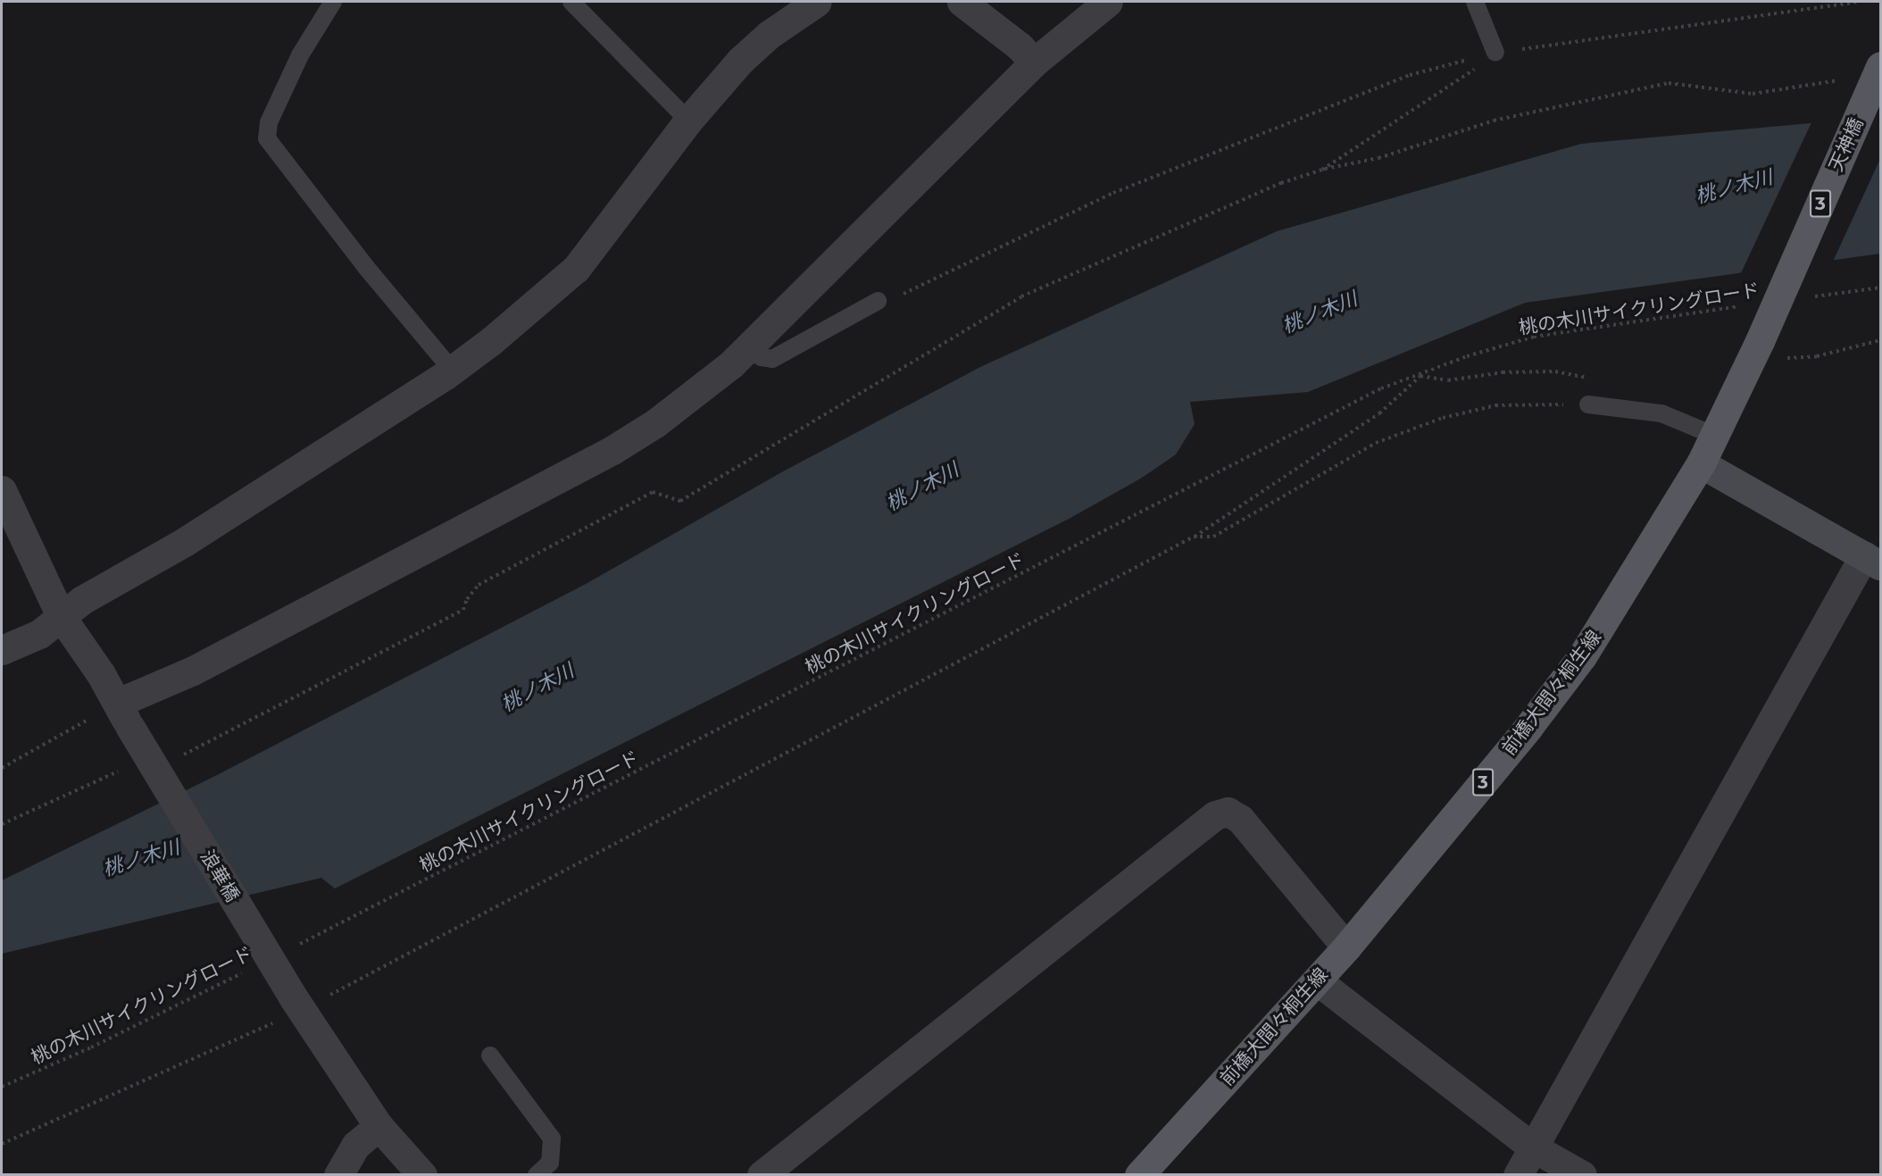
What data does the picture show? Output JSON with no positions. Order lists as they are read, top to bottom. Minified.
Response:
{"streets":{"main road":["天神橋","3","前橋大間々桐生線"],"street":["浪華橋"],"path":["桃の木川サイクリングロード"]},"crossings":[["天神橋","前橋大間々桐生線"]],"water":["桃ノ木川"]}
